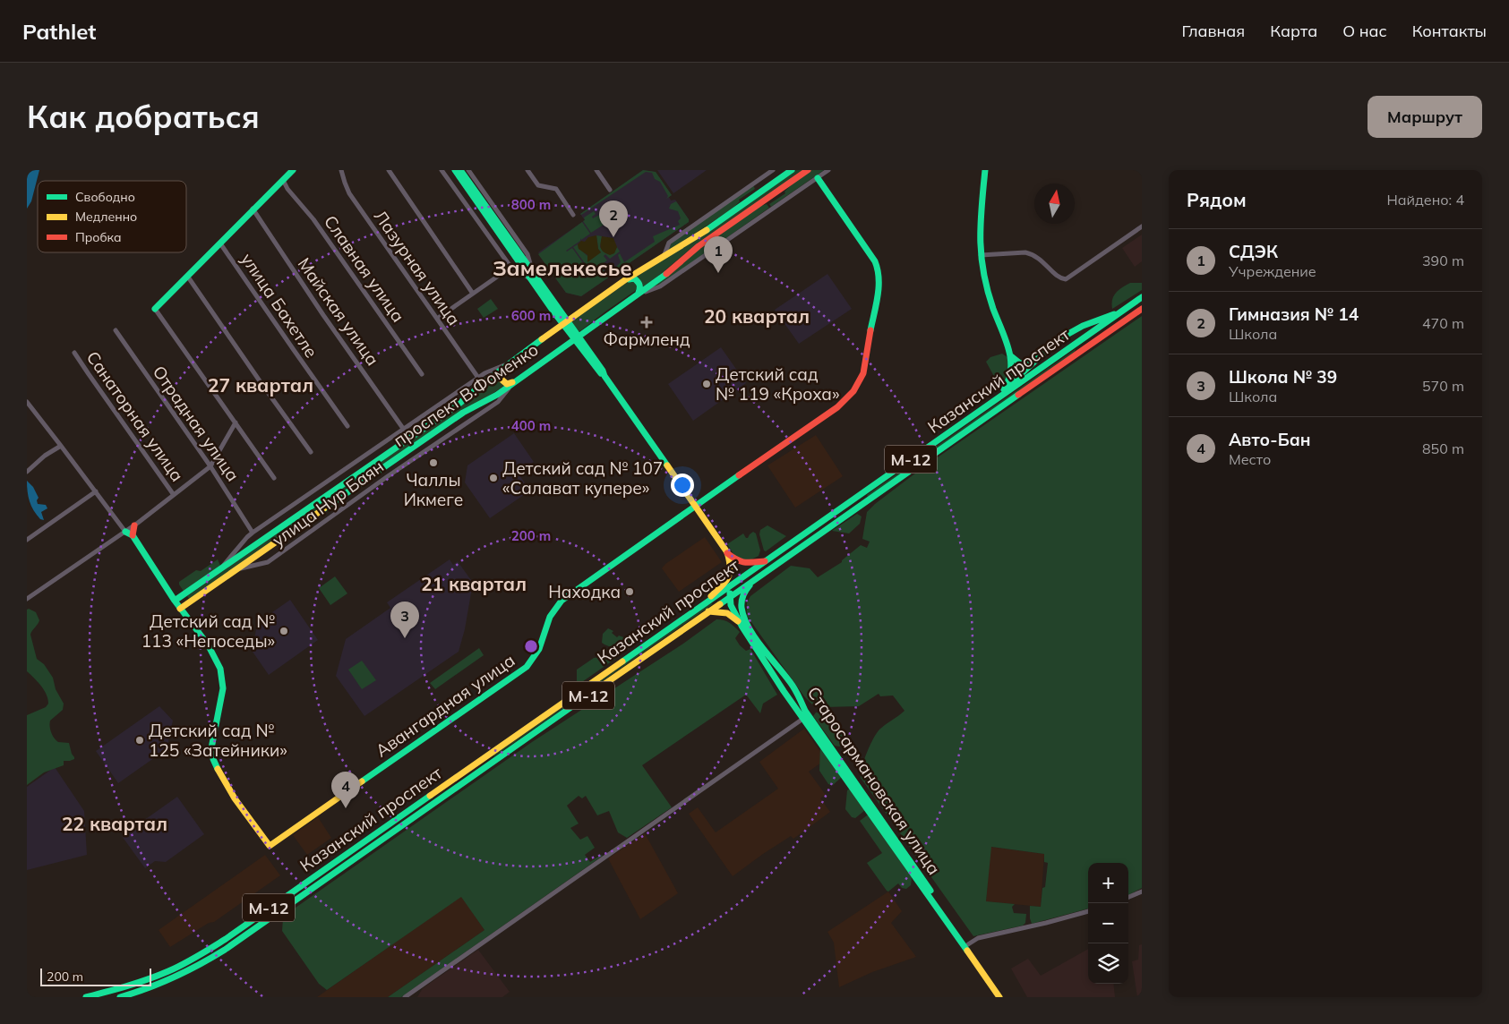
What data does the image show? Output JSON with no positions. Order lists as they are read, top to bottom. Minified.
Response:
{"streets":{"main road":["Казанский проспект","проспект В.Фоменко","М-12","Авангардная улица","Старосармановская улица"],"street":["Лазурная улица","Славная улица","улица Бахетле","Майская улица","Санаторная улица","Отрадная улица","улица Нур Баян"]},"crossings":[["Казанский проспект","Старосармановская улица"],["проспект В.Фоменко","улица Нур Баян"],["проспект В.Фоменко","Авангардная улица"]],"districts":["Замелекесье","20 квартал","27 квартал","21 квартал","22 квартал"],"places":{"health":["Фармленд"],"other":["Детский сад № 119 «Кроха»","Чаллы Икмеге","Детский сад № 107 «Салават купере»","Находка","Детский сад № 113 «Непоседы»","Детский сад № 125 «Затейники»"]},"legend":["Свободно","Медленно","Пробка"],"scale_bar":"200 m","north":"top","page":{"header":"Pathlet","nav":["Главная","Карта","О нас","Контакты"],"buttons":"Маршрут","title":"Как добраться","heading":["Рядом","Найдено: 4"],"pins":["2","1","3","4"],"list":[{"mark":"1","name":"СДЭК","note":"Учреждение","value":"390 m"},{"mark":"2","name":"Гимназия № 14","note":"Школа","value":"470 m"},{"mark":"3","name":"Школа № 39","note":"Школа","value":"570 m"},{"mark":"4","name":"Авто-Бан","note":"Место","value":"850 m"}],"map_buttons":["+","−"],"scale":"200 m"},"rings":["800 m","600 m","400 m","200 m"]}
